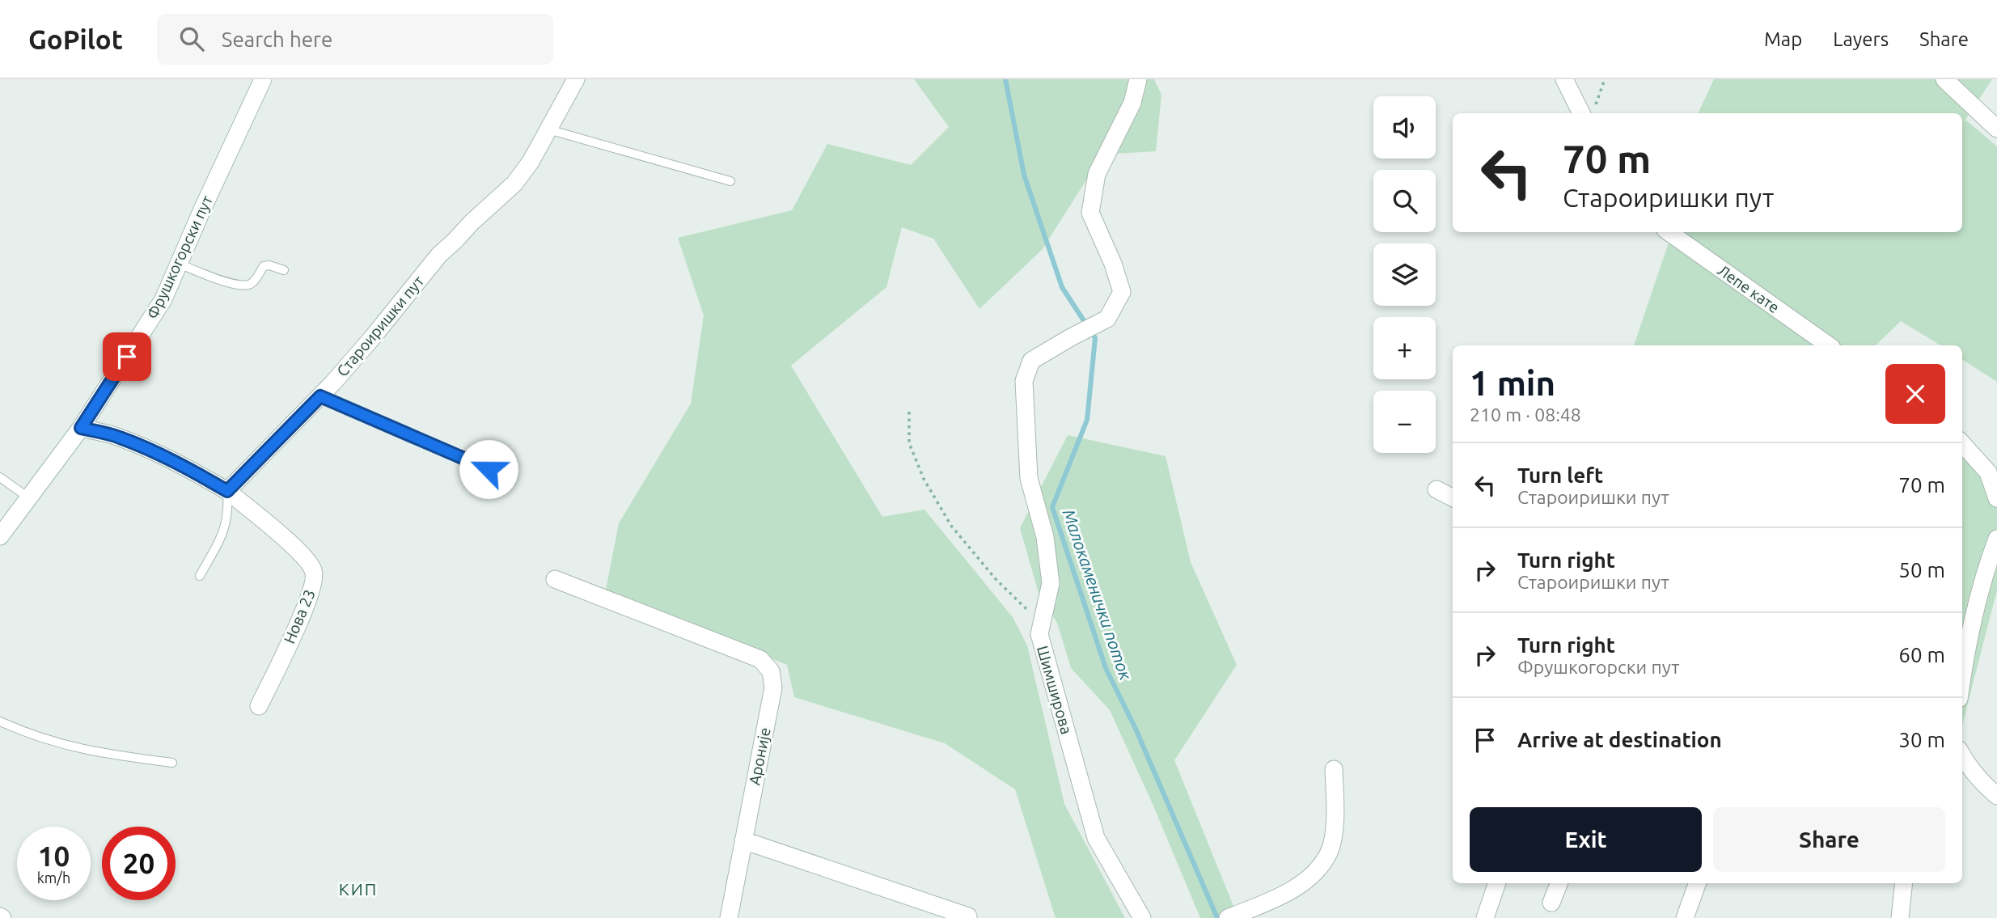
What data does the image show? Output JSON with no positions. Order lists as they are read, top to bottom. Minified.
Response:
{"streets":{"street":["Фрушкогорски пут","Лепе кате","Староиришки пут","Нова 23","Шимширова","Ароније"]},"crossings":[["Староиришки пут","Нова 23"]],"districts":["КИП"],"water":["Малокаменички поток"],"page":{"header":"GoPilot","search":"Search here","nav":["Map","Layers","Share"],"map_buttons":["+","−"],"turn":["70 m","Староиришки пут"],"heading":["1 min","210 m · 08:48"],"list":[{"name":"Turn left","note":"Староиришки пут","value":"70 m"},{"name":"Turn right","note":"Староиришки пут","value":"50 m"},{"name":"Turn right","note":"Фрушкогорски пут","value":"60 m"},{"name":"Arrive at destination","value":"30 m"}],"buttons":["Exit","Share"],"speed":"10 km/h","limit":"20"}}
